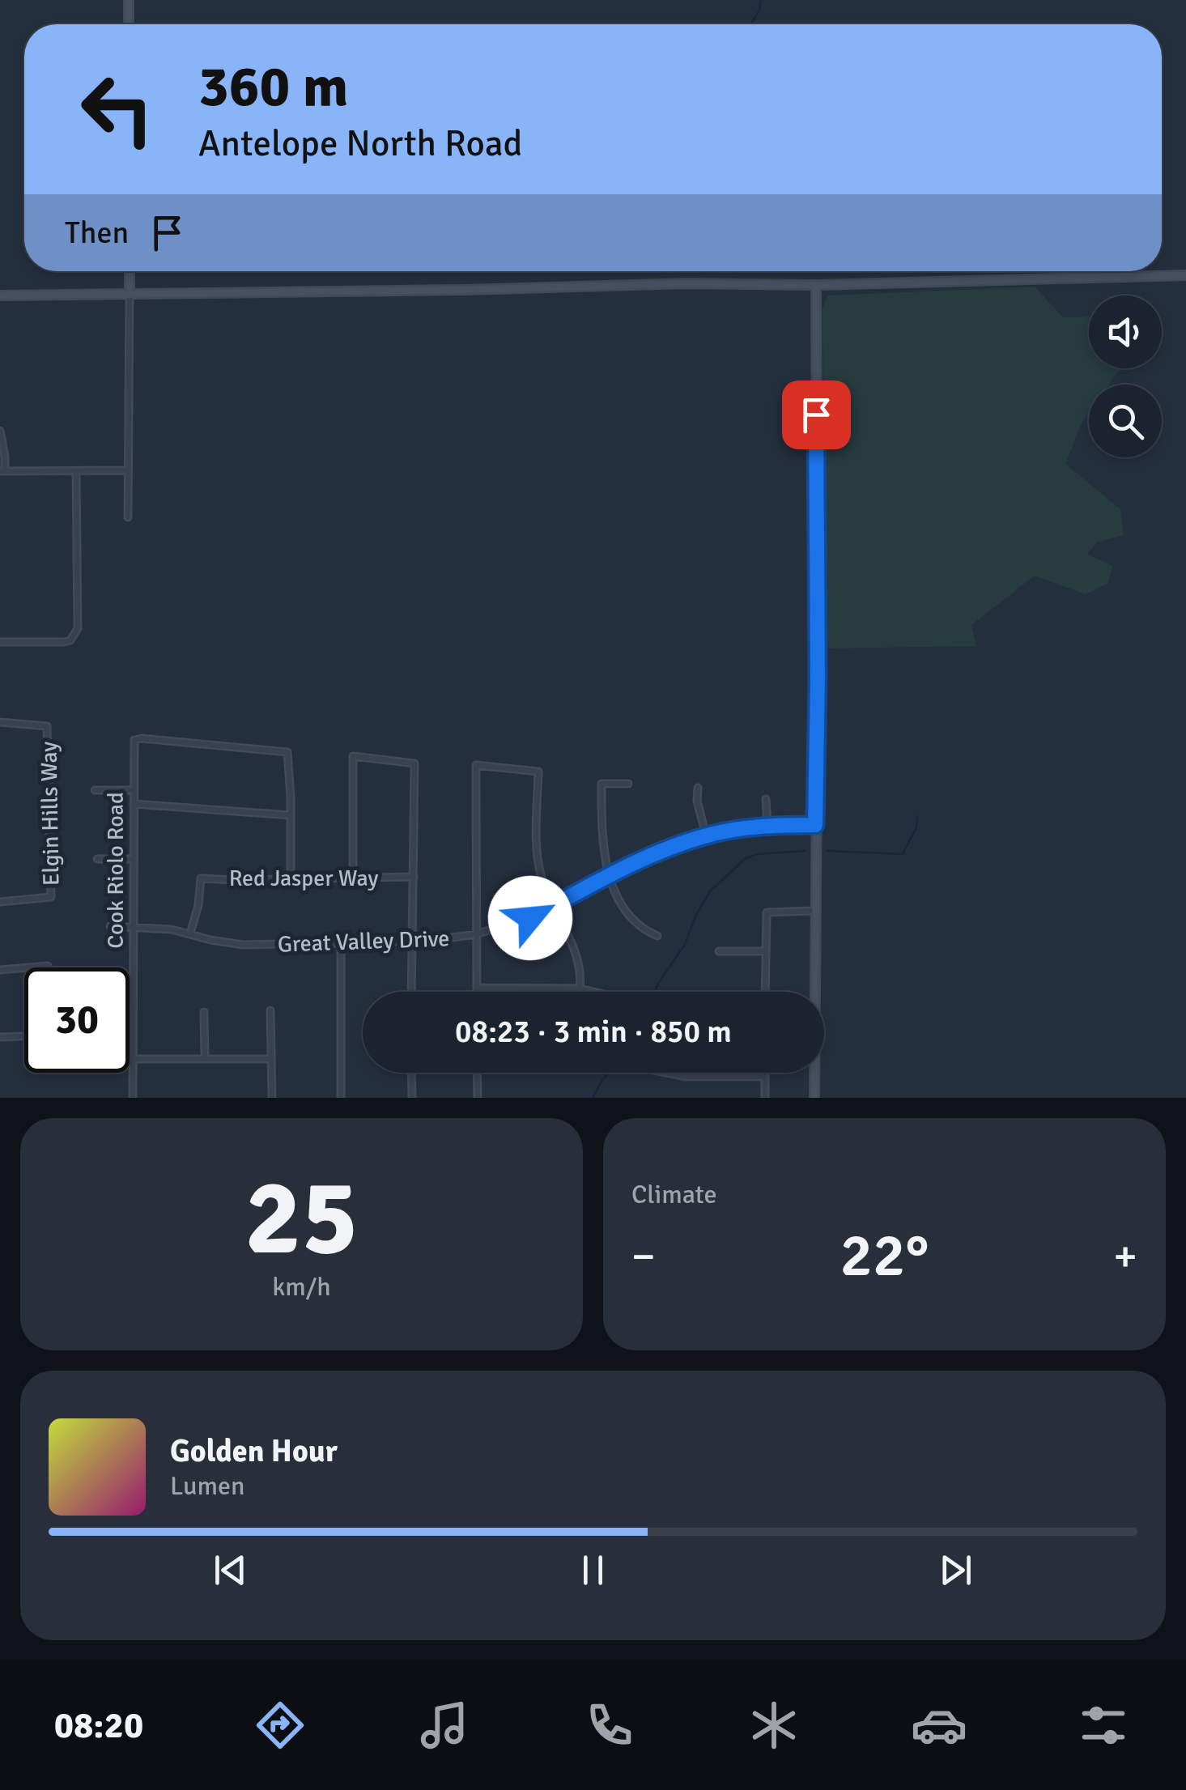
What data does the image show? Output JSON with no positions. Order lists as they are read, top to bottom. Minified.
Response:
{"streets":{"street":["Elgin Hills Way","Cook Riolo Road","Red Jasper Way","Great Valley Drive"]},"crossings":[["Cook Riolo Road","Great Valley Drive"],["Red Jasper Way","Great Valley Drive"]],"page":{"turn":["360 m","Antelope North Road"],"then":"Then","limit":"30","trip":"08:23 · 3 min · 850 m","tile":[["25","km/h"],"Climate"],"heat":["−","22°","+"],"song":["Golden Hour","Lumen"],"tabs":"08:20"}}
